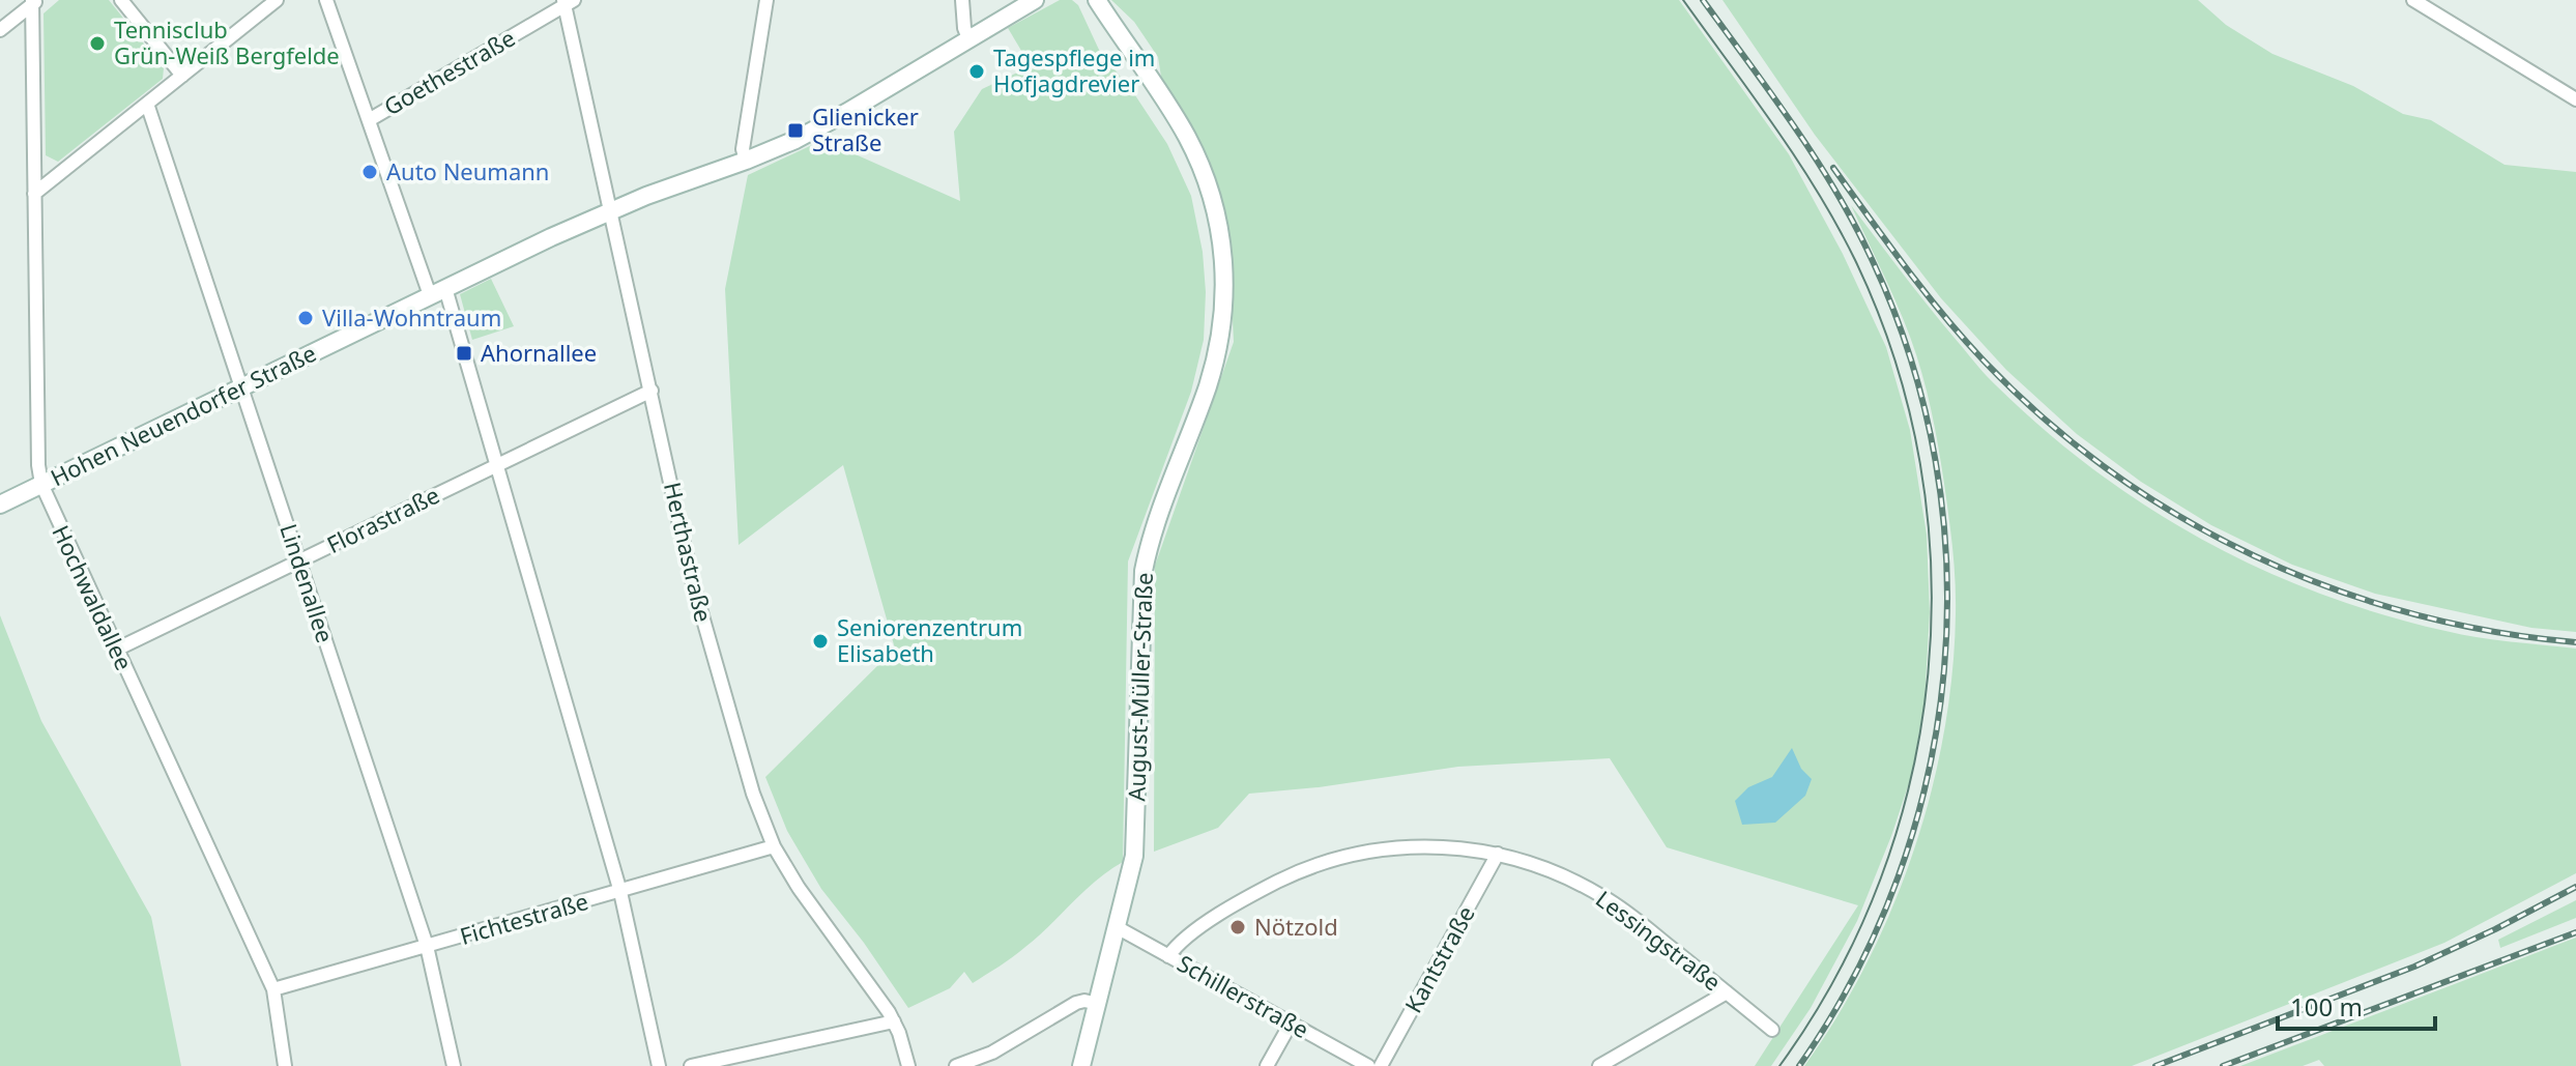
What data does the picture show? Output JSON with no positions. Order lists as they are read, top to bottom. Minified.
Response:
{"streets":{"main road":["Hohen Neuendorfer Straße","August-Müller-Straße"],"street":["Goethestraße","Florastraße","Herthastraße","Lindenallee","Hochwaldallee","Fichtestraße","Lessingstraße","Kantstraße","Schillerstraße"]},"crossings":[["Goethestraße","Herthastraße"],["Hohen Neuendorfer Straße","Herthastraße"],["Hohen Neuendorfer Straße","Lindenallee"],["Hohen Neuendorfer Straße","Hochwaldallee"],["Florastraße","Herthastraße"],["Florastraße","Lindenallee"],["Florastraße","Hochwaldallee"],["Herthastraße","Fichtestraße"],["Lindenallee","Fichtestraße"],["Hochwaldallee","Fichtestraße"],["August-Müller-Straße","Schillerstraße"],["Lessingstraße","Kantstraße"],["Lessingstraße","Schillerstraße"]],"places":{"other":["Tennisclub Grün-Weiß Bergfelde","Tagespflege im Hofjagdrevier","Auto Neumann","Villa-Wohntraum","Seniorenzentrum Elisabeth","Nötzold"],"transit":["Glienicker Straße","Ahornallee"]},"scale_bar":"100 m"}
